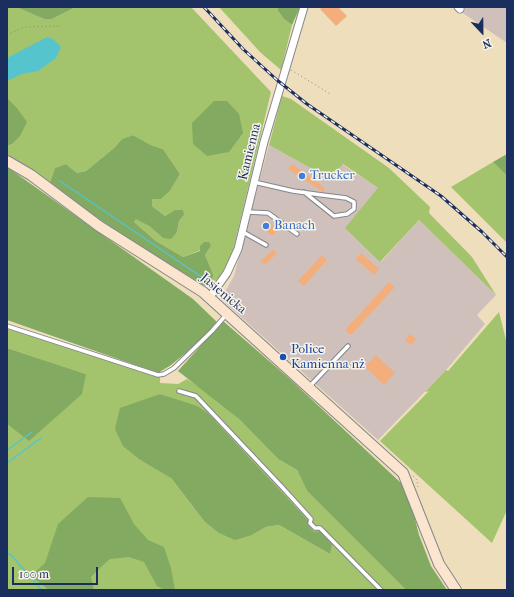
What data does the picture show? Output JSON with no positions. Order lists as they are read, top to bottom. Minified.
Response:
{"streets":{"main road":["Jasienicka"],"street":["Kamienna"]},"crossings":[["Kamienna","Jasienicka"]],"places":["Trucker","Banach","Police Kamienna nż"],"scale_bar":"100 m","north":"bottom"}
